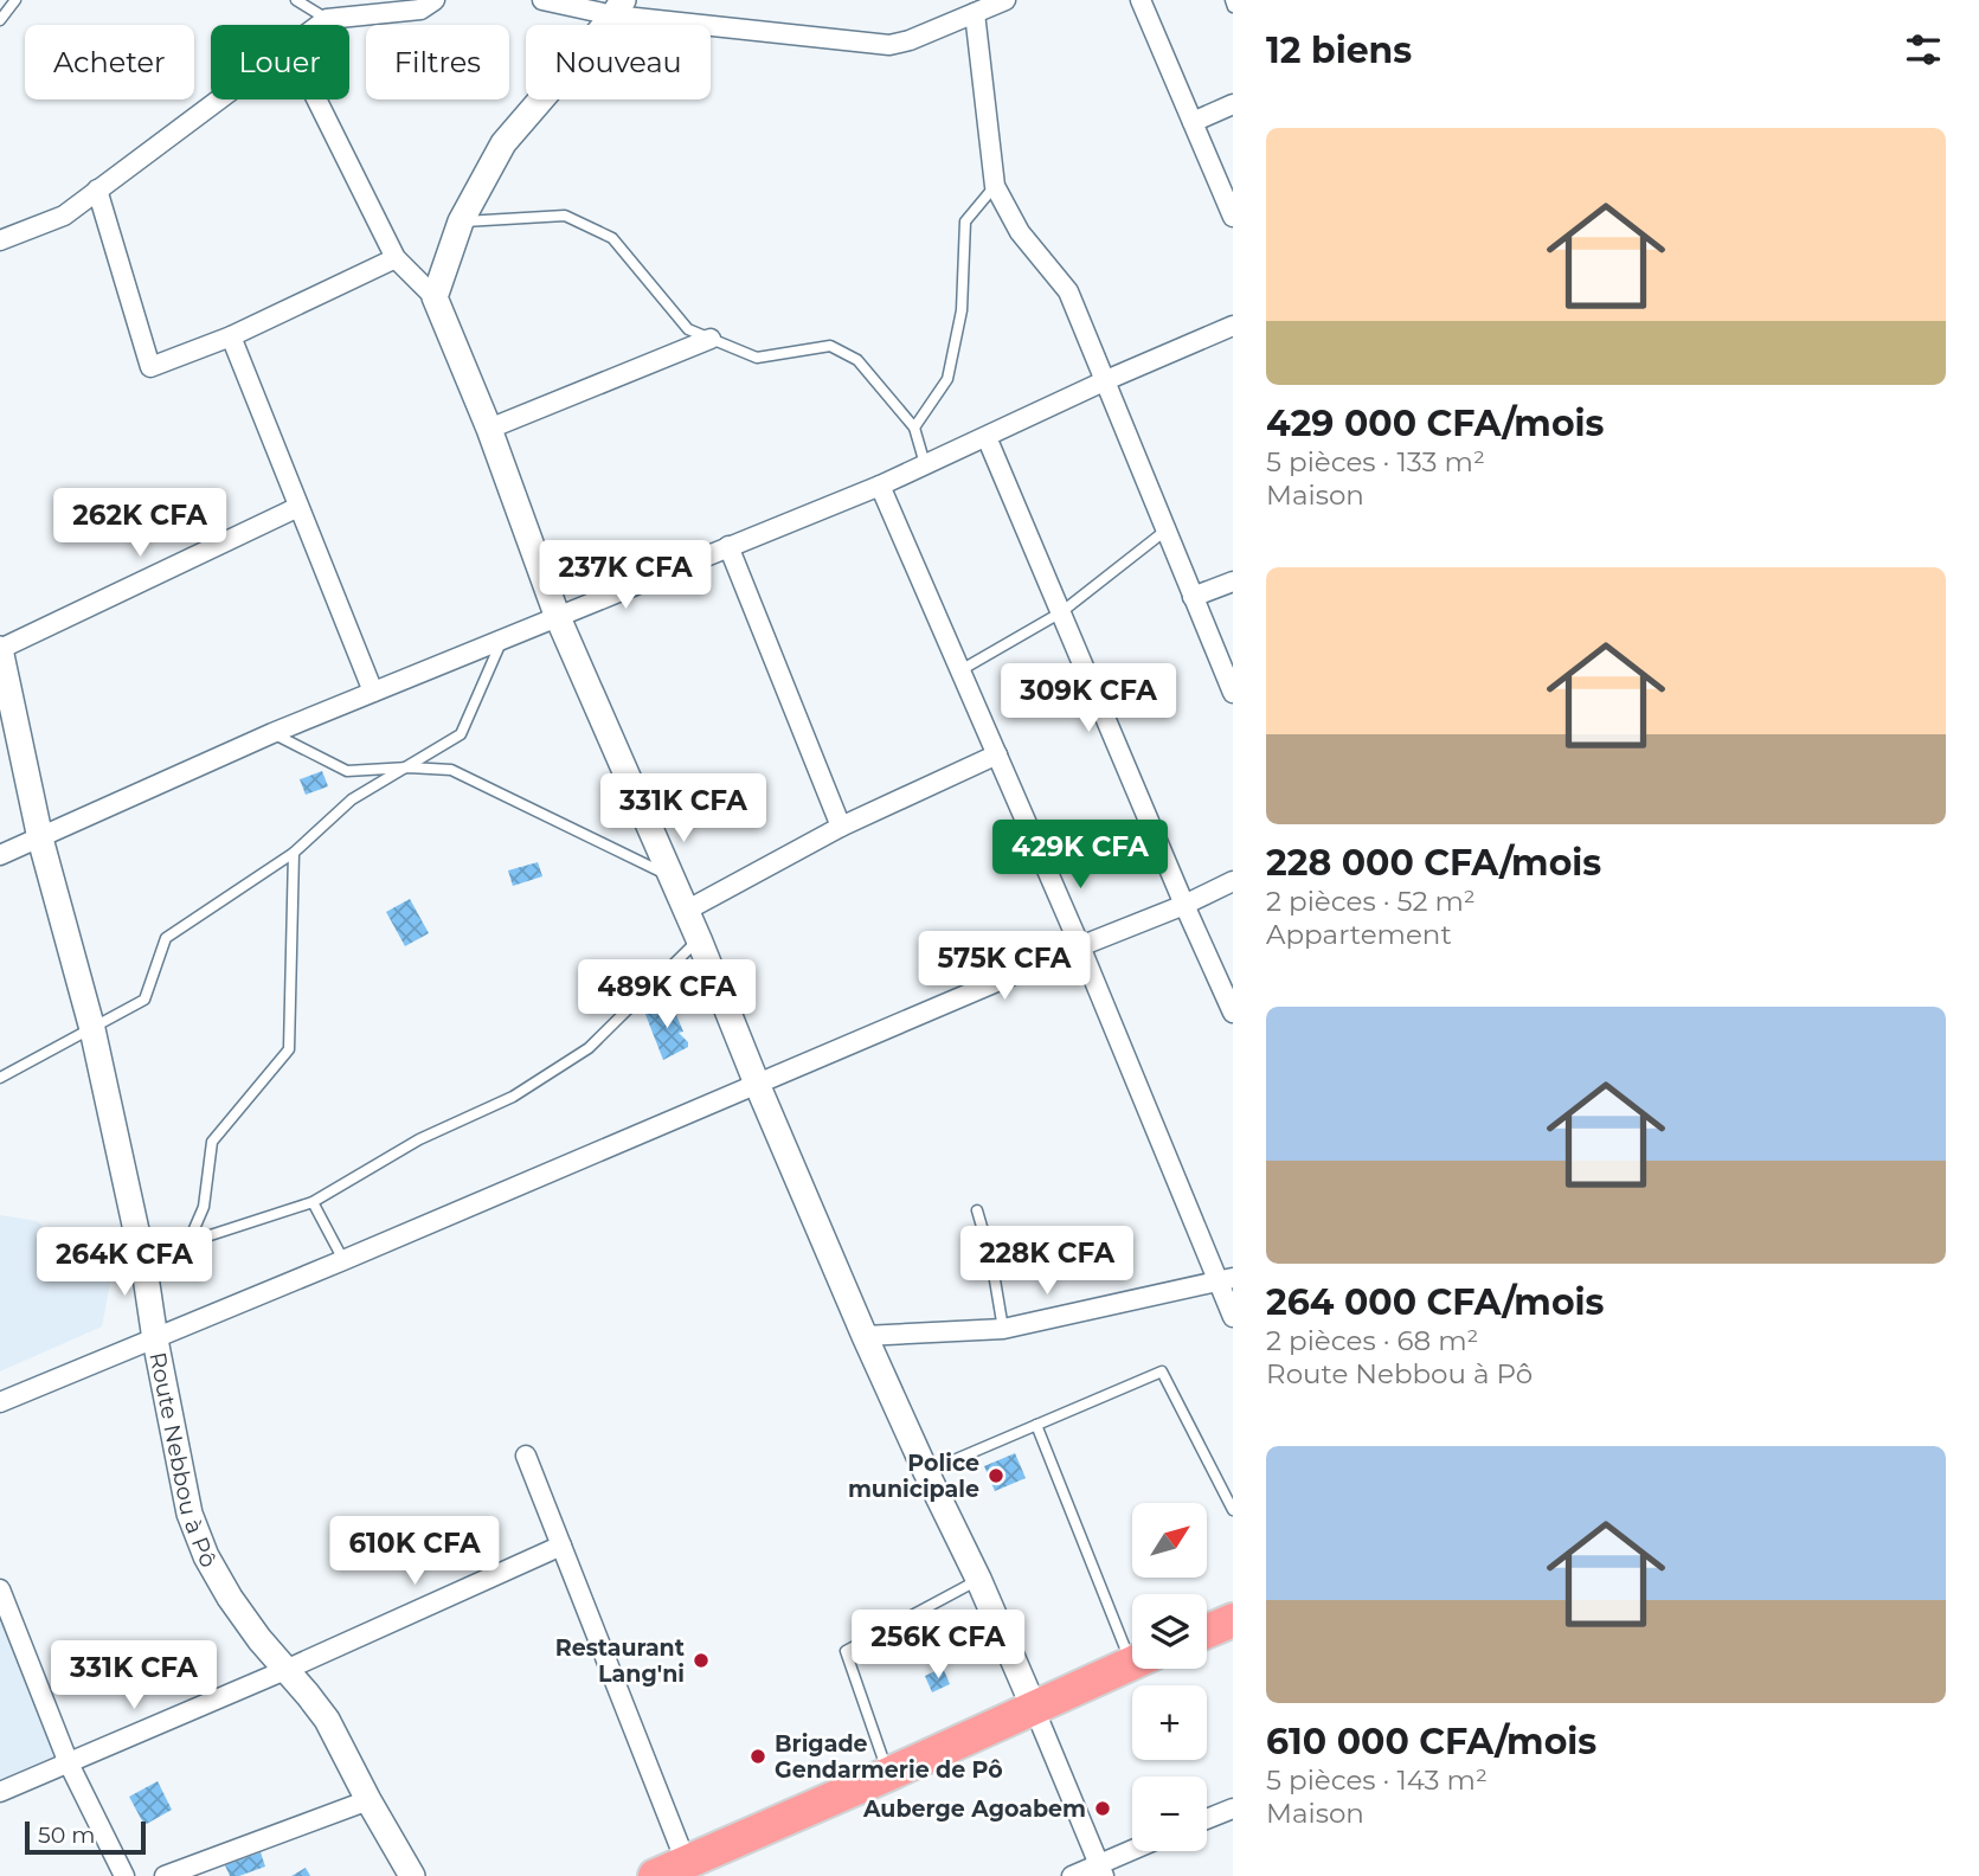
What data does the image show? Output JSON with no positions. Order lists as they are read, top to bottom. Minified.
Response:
{"streets":{"street":["Route Nebbou à Pô"]},"places":["Police municipale","Restaurant Lang'ni","Brigade Gendarmerie de Pô","Auberge Agoabem"],"scale_bar":"50 m","north":"top right","page":{"heading":"12 biens","chip":["Acheter","Louer","Filtres","Nouveau"],"list":[{"name":"429 000 CFA/mois","note":"5 pièces · 133 m² · Maison"},{"name":"228 000 CFA/mois","note":"2 pièces · 52 m² · Appartement"},{"name":"264 000 CFA/mois","note":"2 pièces · 68 m² · Route Nebbou à Pô"},{"name":"610 000 CFA/mois","note":"5 pièces · 143 m² · Maison"}],"price":["262K CFA","237K CFA","309K CFA","331K CFA","429K CFA","575K CFA","489K CFA","228K CFA","264K CFA","610K CFA","256K CFA","331K CFA"],"map_buttons":["+","−"],"scale":"50 m"}}
